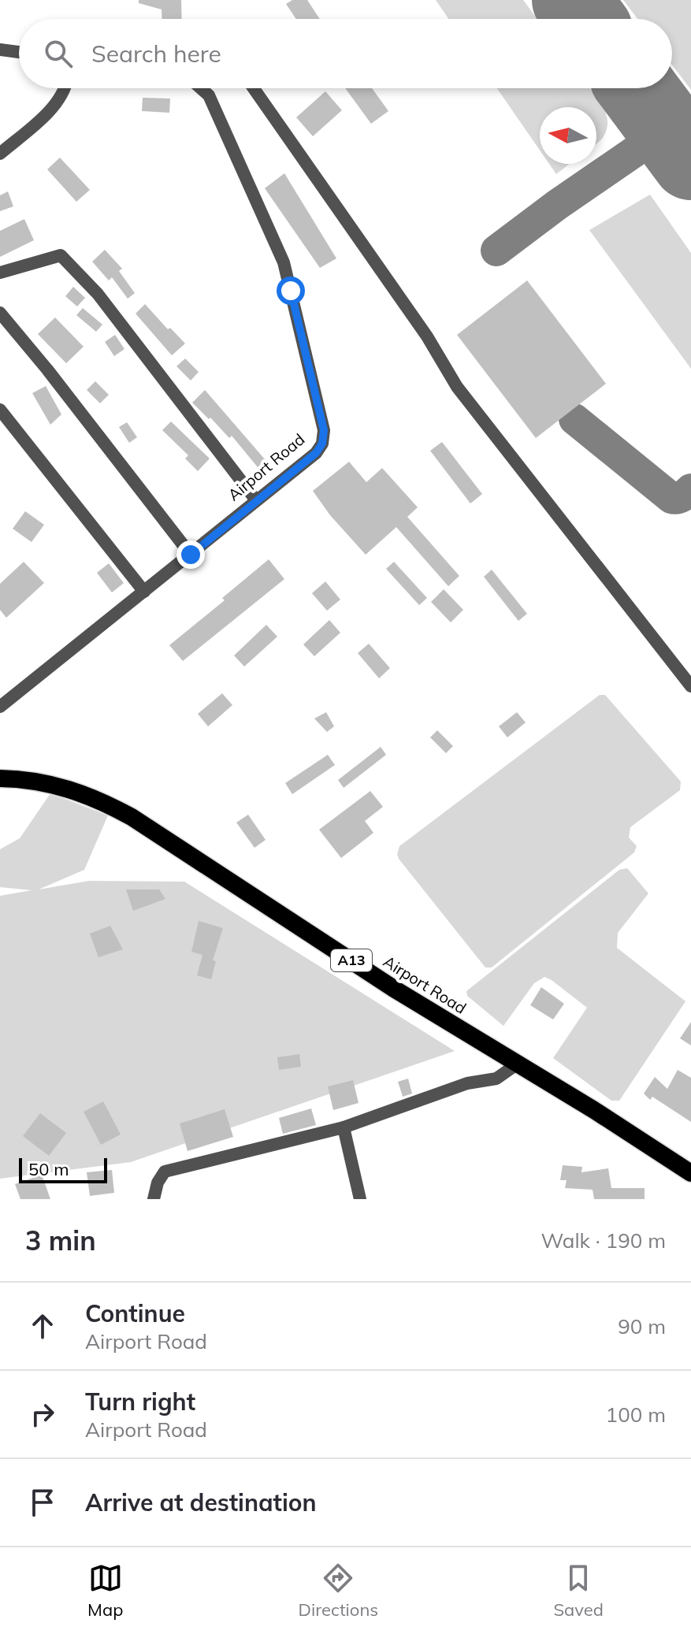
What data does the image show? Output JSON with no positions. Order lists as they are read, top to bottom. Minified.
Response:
{"streets":{"highway":["Airport Road","A13"]},"scale_bar":"50 m","north":"left","page":{"search":"Search here","scale":"50 m","heading":["3 min","Walk · 190 m"],"list":[["Continue","Airport Road","90 m"],["Turn right","Airport Road","100 m"],"Arrive at destination"],"nav":["Map","Directions","Saved"]}}
